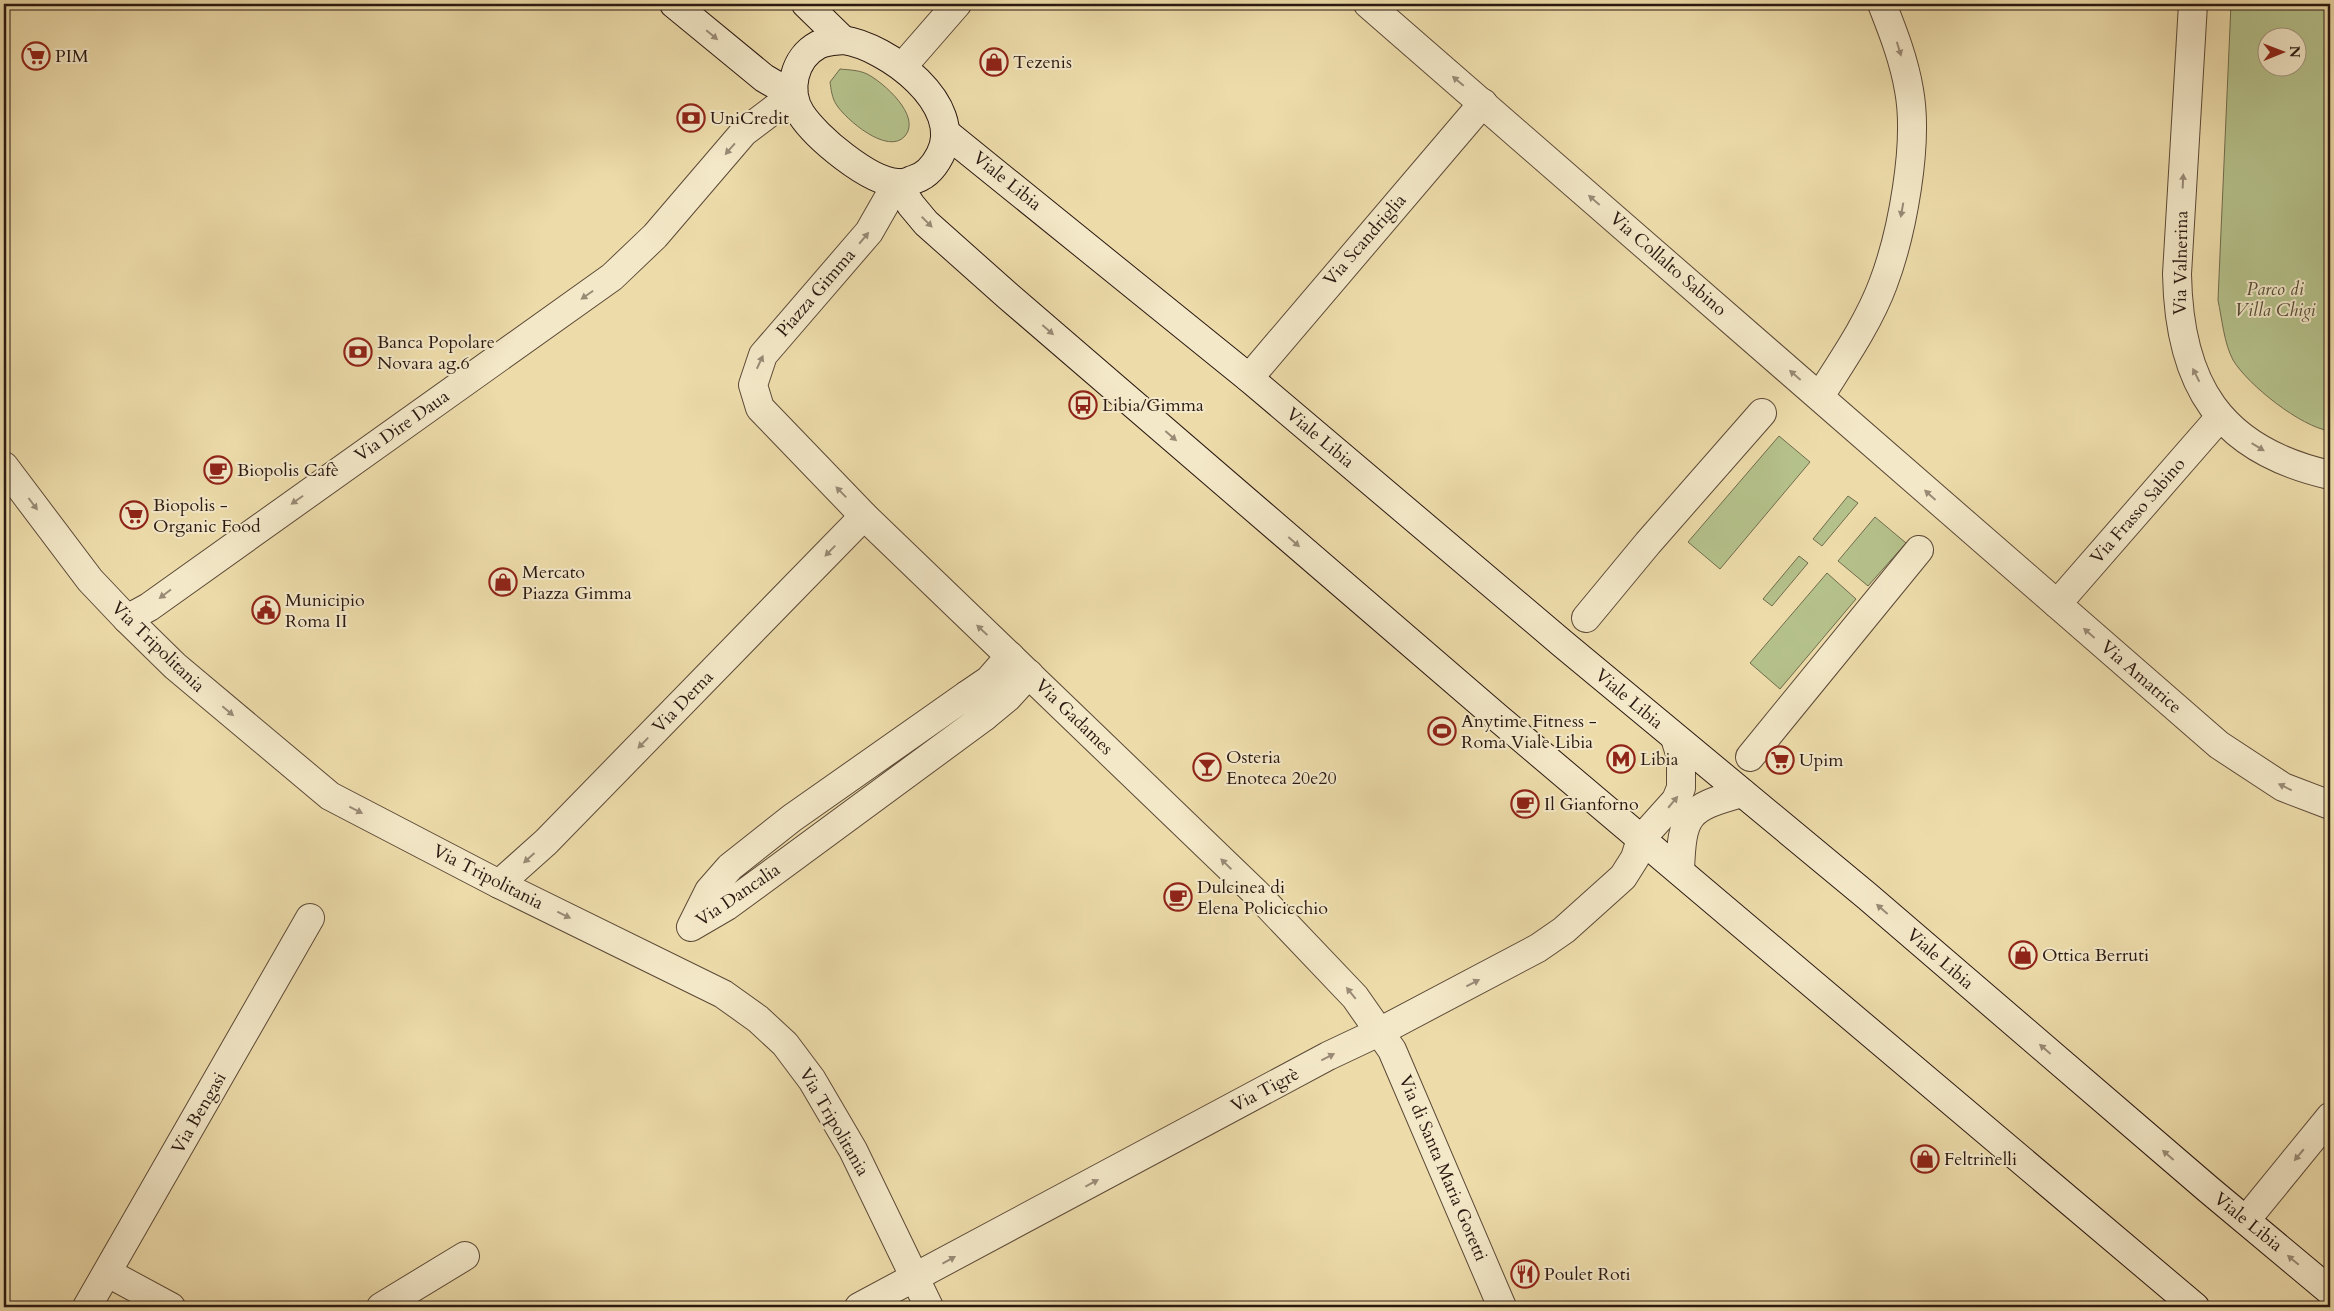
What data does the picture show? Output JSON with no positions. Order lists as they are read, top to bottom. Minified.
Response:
{"streets":{"street":["Viale Libia","Via Scandriglia","Via Valnerina","Via Collalto Sabino","Piazza Gimma","Via Dire Daua","Via Frasso Sabino","Via Tripolitania","Via Amatrice","Via Derna","Via Gadames","Via Dancalia","Via Tigrè","Via Bengasi","Via di Santa Maria Goretti"]},"crossings":[["Viale Libia","Via Scandriglia"],["Viale Libia","Piazza Gimma"],["Viale Libia","Via Dire Daua"],["Via Scandriglia","Via Collalto Sabino"],["Via Valnerina","Via Frasso Sabino"],["Via Collalto Sabino","Via Amatrice"],["Piazza Gimma","Via Dire Daua"],["Piazza Gimma","Via Gadames"],["Via Dire Daua","Via Tripolitania"],["Via Frasso Sabino","Via Amatrice"],["Via Tripolitania","Via Derna"],["Via Tripolitania","Via Tigrè"],["Via Derna","Via Gadames"],["Via Gadames","Via Dancalia"],["Via Gadames","Via Tigrè"],["Via Gadames","Via di Santa Maria Goretti"],["Via Tigrè","Via di Santa Maria Goretti"]],"one_way":["Via Collalto Sabino","Piazza Gimma","Via Dire Daua","Via Tripolitania","Via Amatrice","Via Derna","Via Gadames","Via Tigrè"],"parks":["Parco di Villa Chigi"],"places":{"supermarket":["PIM","Biopolis - Organic Food","Upim"],"shop":["Tezenis","Mercato Piazza Gimma","Ottica Berruti","Feltrinelli"],"bank":["UniCredit","Banca Popolare Novara ag.6"],"bus stop":["Libia/Gimma"],"cafe":["Biopolis Cafè","Il Gianforno","Dulcinea di Elena Policicchio"],"public building":["Municipio Roma II"],"sports":["Anytime Fitness - Roma Viale Libia"],"metro station":["Libia"],"bar":["Osteria Enoteca 20e20"],"restaurant":["Poulet Roti"]},"north":"right"}
